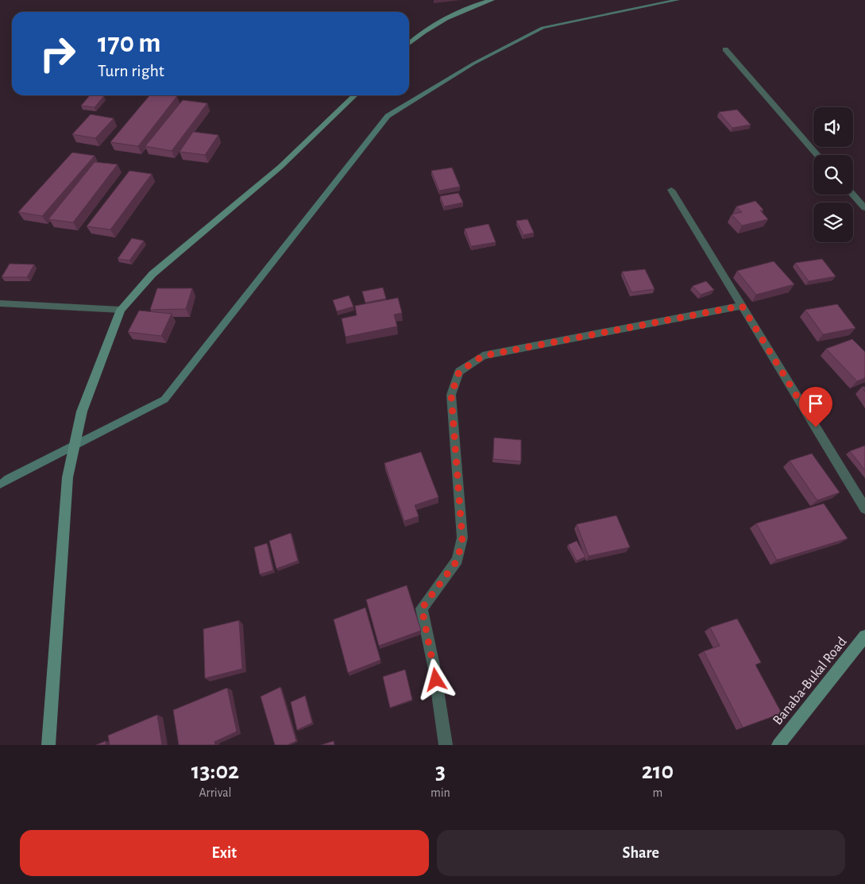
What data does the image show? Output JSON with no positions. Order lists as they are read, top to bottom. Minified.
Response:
{"streets":{"street":["Banaba-Bukal Road"]},"page":{"turn":["170 m","Turn right"],"eta":["13:02","Arrival","3","min","210","m"],"buttons":["Exit","Share"]}}
